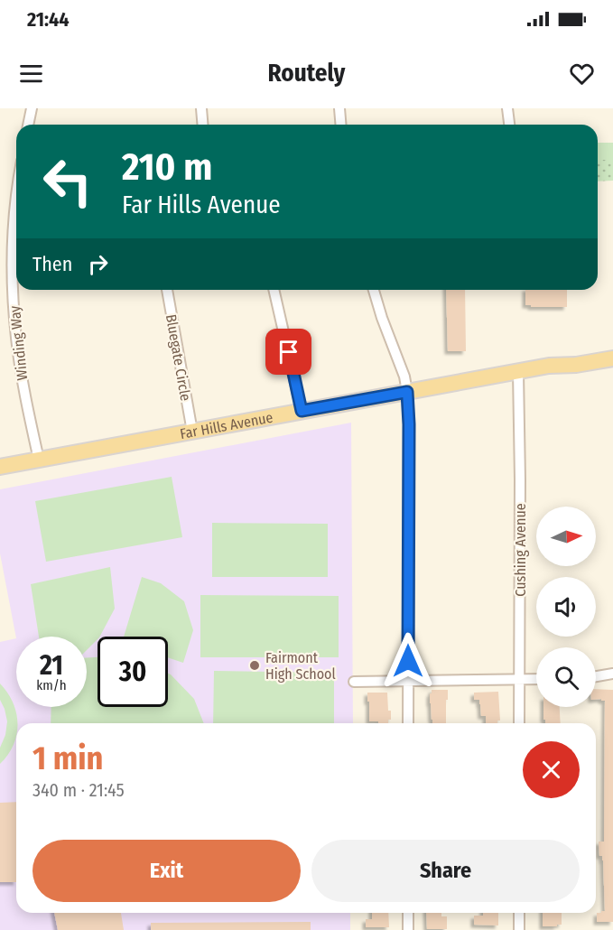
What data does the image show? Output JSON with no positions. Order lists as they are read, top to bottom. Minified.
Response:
{"streets":{"main road":["Far Hills Avenue"],"street":["Winding Way","Bluegate Circle","Cushing Avenue"]},"crossings":[["Winding Way","Far Hills Avenue"],["Bluegate Circle","Far Hills Avenue"],["Far Hills Avenue","Cushing Avenue"]],"places":["Fairmont High School"],"north":"right","page":{"status":"21:44","header":"Routely","turn":["210 m","Far Hills Avenue"],"then":"Then","speed":"21 km/h","limit":"30","heading":["1 min","340 m · 21:45"],"buttons":["Exit","Share"]}}
